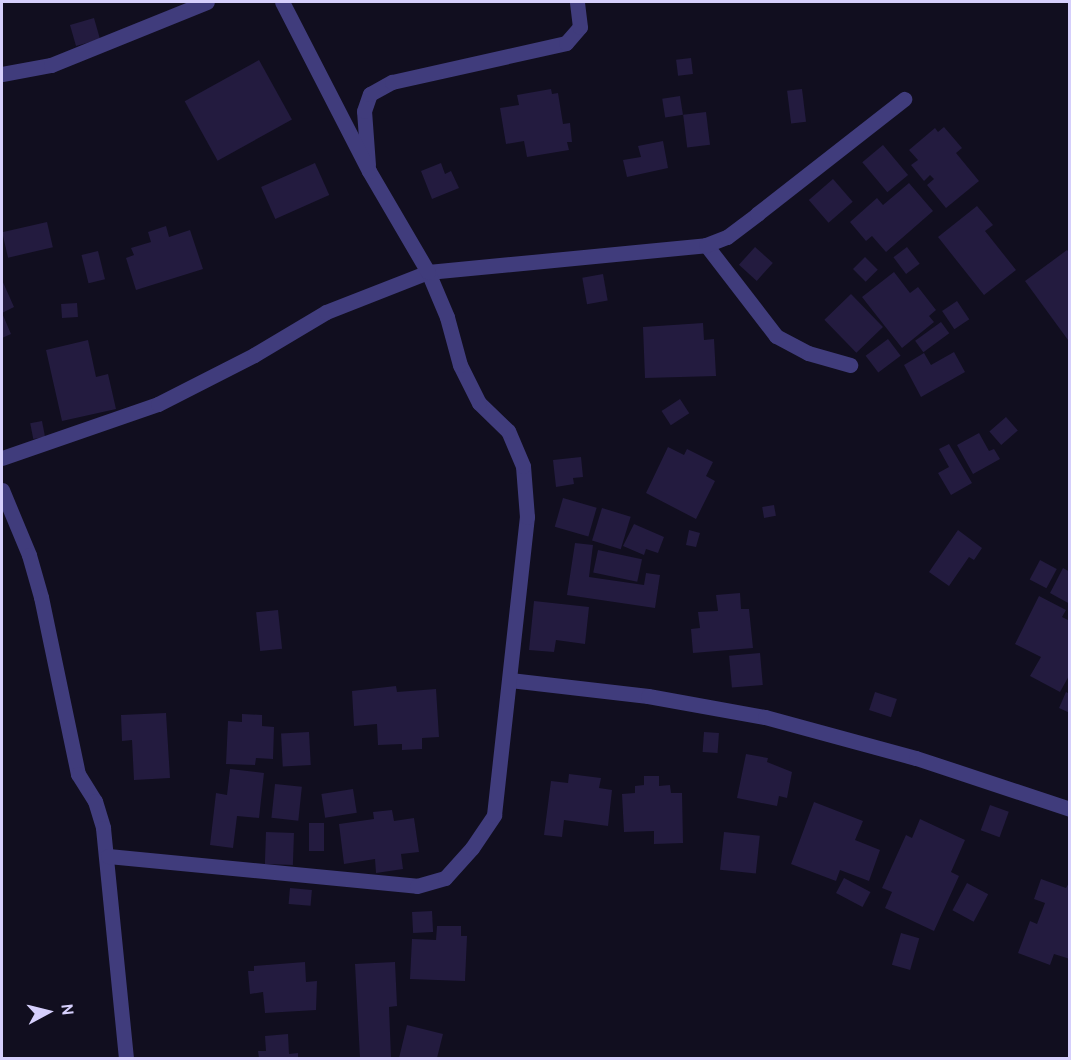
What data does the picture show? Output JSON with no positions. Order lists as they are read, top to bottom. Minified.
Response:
{"north":"right"}
